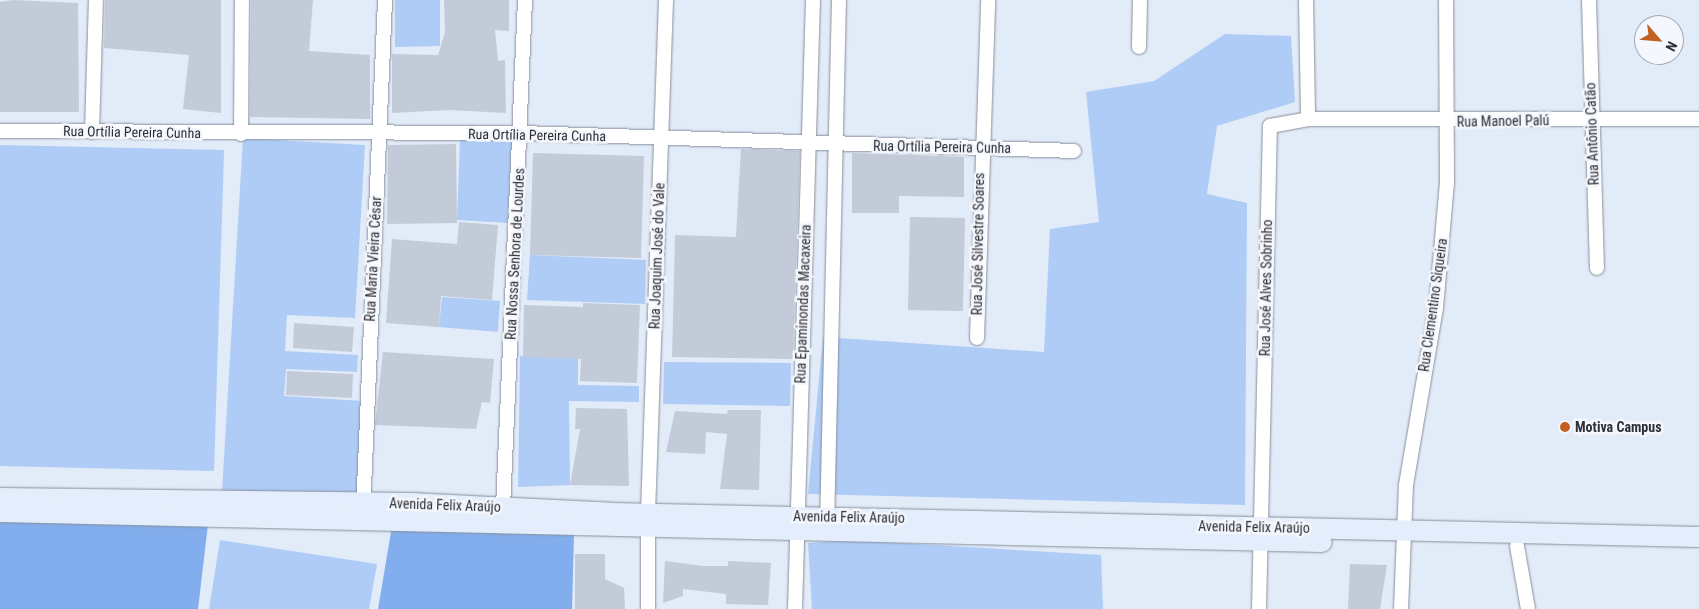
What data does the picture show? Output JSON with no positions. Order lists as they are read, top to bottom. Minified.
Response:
{"streets":{"main road":["Avenida Felix Araújo"],"street":["Rua Manoel Palú","Rua Ortília Pereira Cunha","Rua Antônio Catão","Rua José Silvestre Soares","Rua Nossa Senhora de Lourdes","Rua Joaquim José do Vale","Rua Maria Vieira César","Rua José Alves Sobrinho","Rua Epaminondas Macaxeira","Rua Clementino Siqueira"]},"crossings":[["Rua Manoel Palú","Rua Antônio Catão"],["Rua Manoel Palú","Rua José Alves Sobrinho"],["Rua Manoel Palú","Rua Clementino Siqueira"],["Rua Ortília Pereira Cunha","Rua José Silvestre Soares"],["Rua Ortília Pereira Cunha","Rua Nossa Senhora de Lourdes"],["Rua Ortília Pereira Cunha","Rua Joaquim José do Vale"],["Rua Ortília Pereira Cunha","Rua Maria Vieira César"],["Rua Ortília Pereira Cunha","Rua Epaminondas Macaxeira"],["Rua Nossa Senhora de Lourdes","Avenida Felix Araújo"],["Rua Joaquim José do Vale","Avenida Felix Araújo"],["Rua Maria Vieira César","Avenida Felix Araújo"],["Rua José Alves Sobrinho","Avenida Felix Araújo"],["Rua Epaminondas Macaxeira","Avenida Felix Araújo"],["Rua Clementino Siqueira","Avenida Felix Araújo"]],"places":["Motiva Campus"],"north":"bottom right"}
